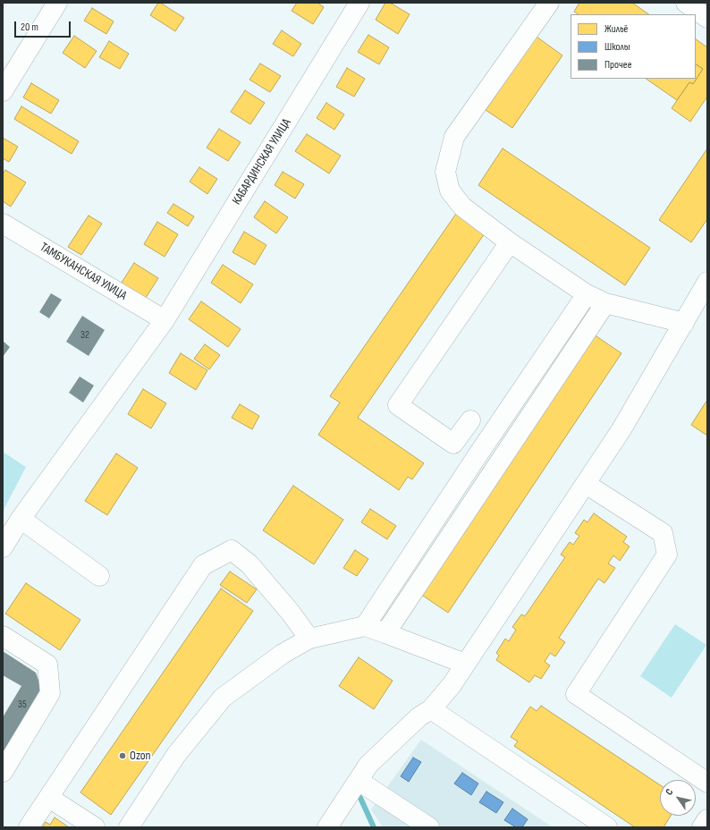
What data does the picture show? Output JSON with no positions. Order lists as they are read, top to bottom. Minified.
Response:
{"streets":{"street":["КАБАРДИНСКАЯ УЛИЦА","ТАМБУКАНСКАЯ УЛИЦА"]},"crossings":[["КАБАРДИНСКАЯ УЛИЦА","ТАМБУКАНСКАЯ УЛИЦА"]],"places":["Ozon"],"house_numbers":["32","35"],"legend":["Жильё","Школы","Прочее"],"scale_bar":"20 m","north":"top left"}
